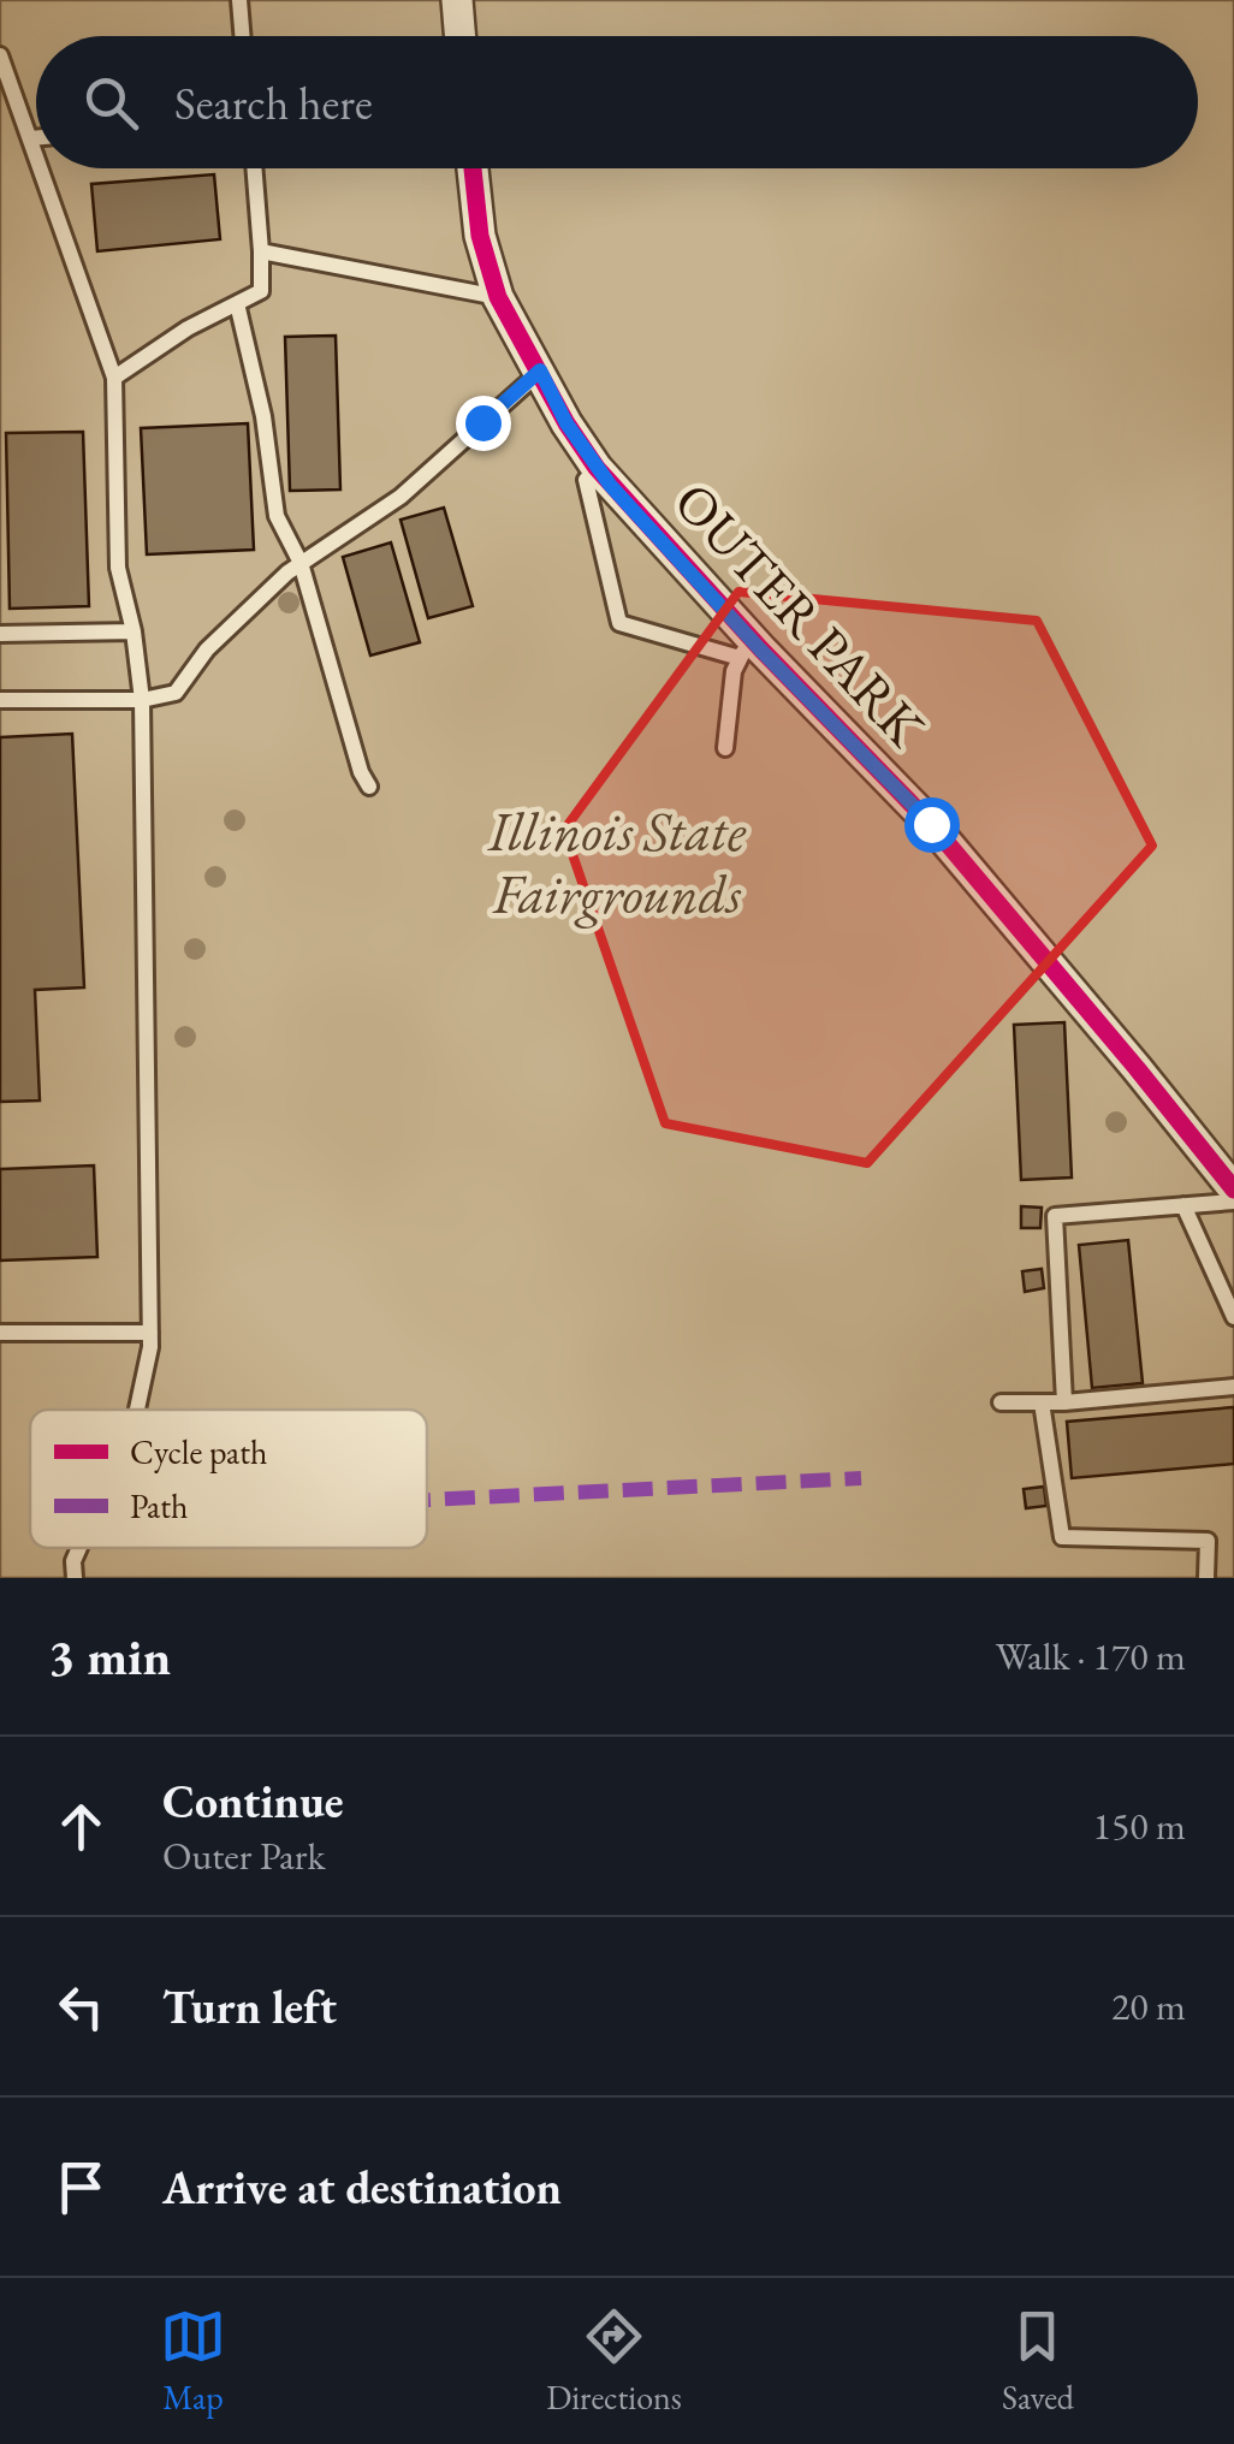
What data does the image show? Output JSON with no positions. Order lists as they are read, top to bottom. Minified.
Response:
{"streets":{"street":["OUTER PARK"]},"parks":["Illinois State Fairgrounds"],"legend":["Cycle path","Path"],"page":{"search":"Search here","heading":["3 min","Walk · 170 m"],"list":[["Continue","Outer Park","150 m"],["Turn left","20 m"],"Arrive at destination"],"nav":["Map","Directions","Saved"]}}
